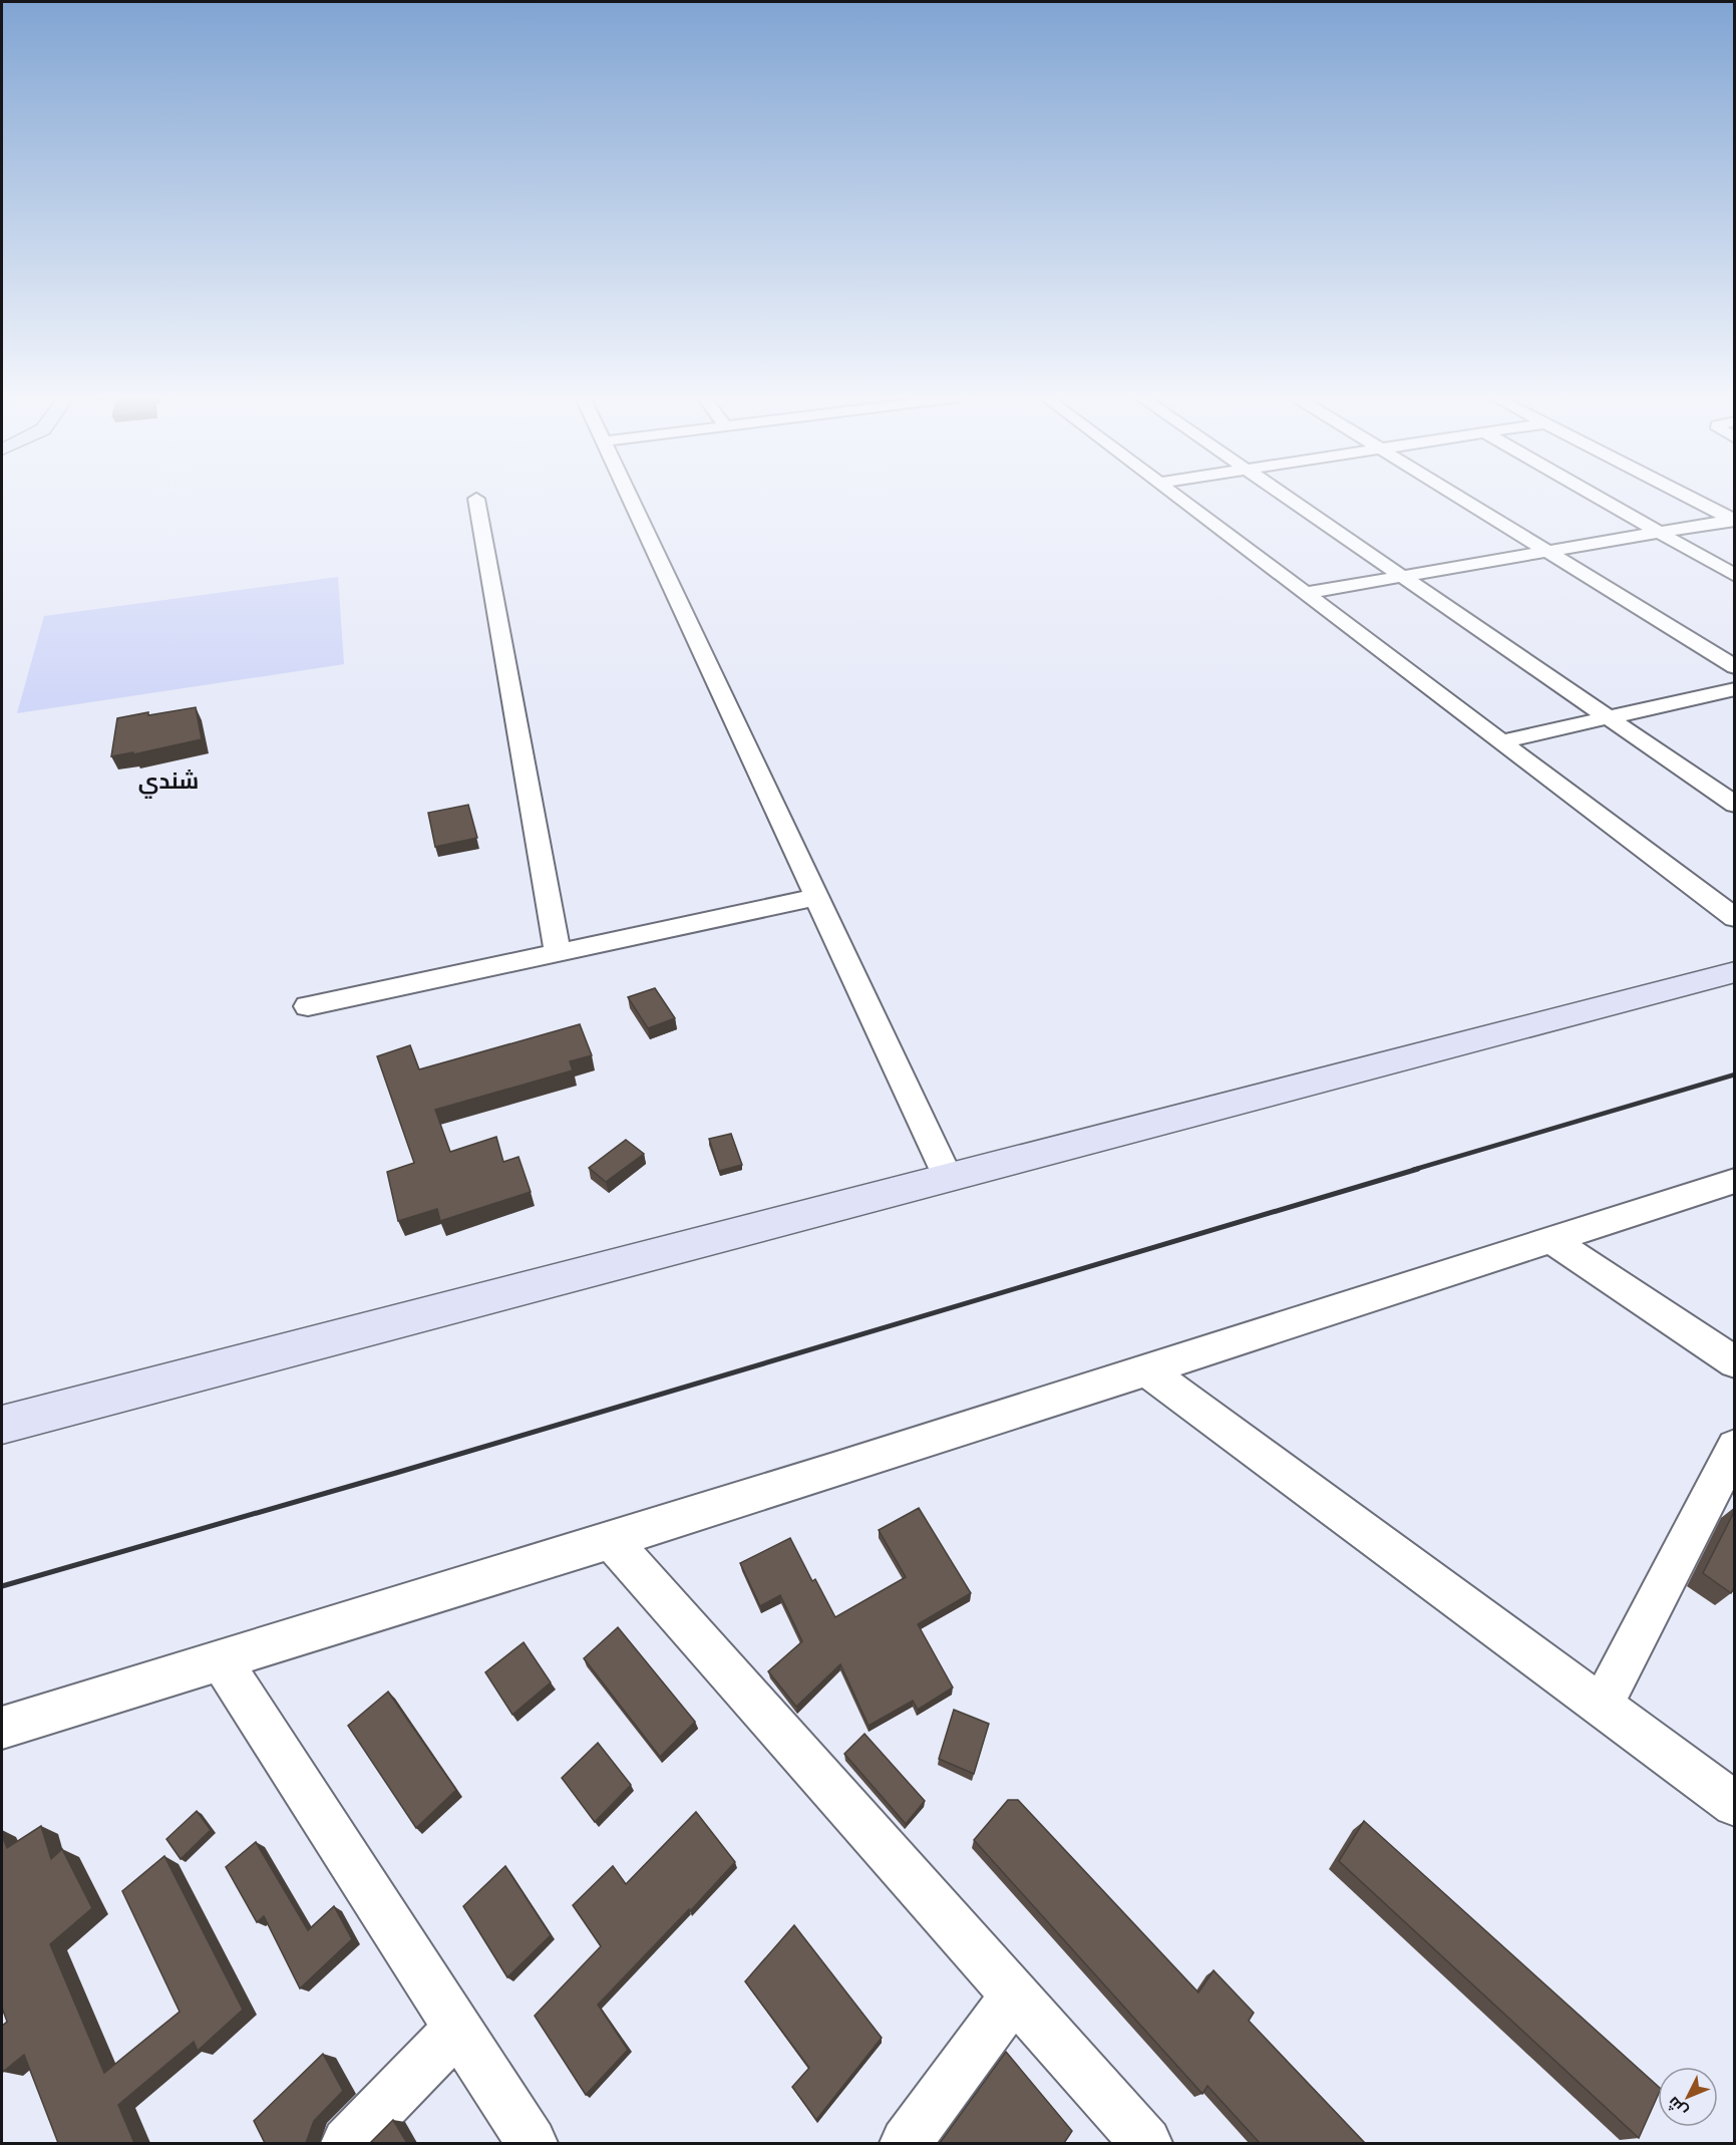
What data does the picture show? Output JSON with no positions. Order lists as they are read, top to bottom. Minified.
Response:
{"districts":["شندي"],"north":"bottom left"}
